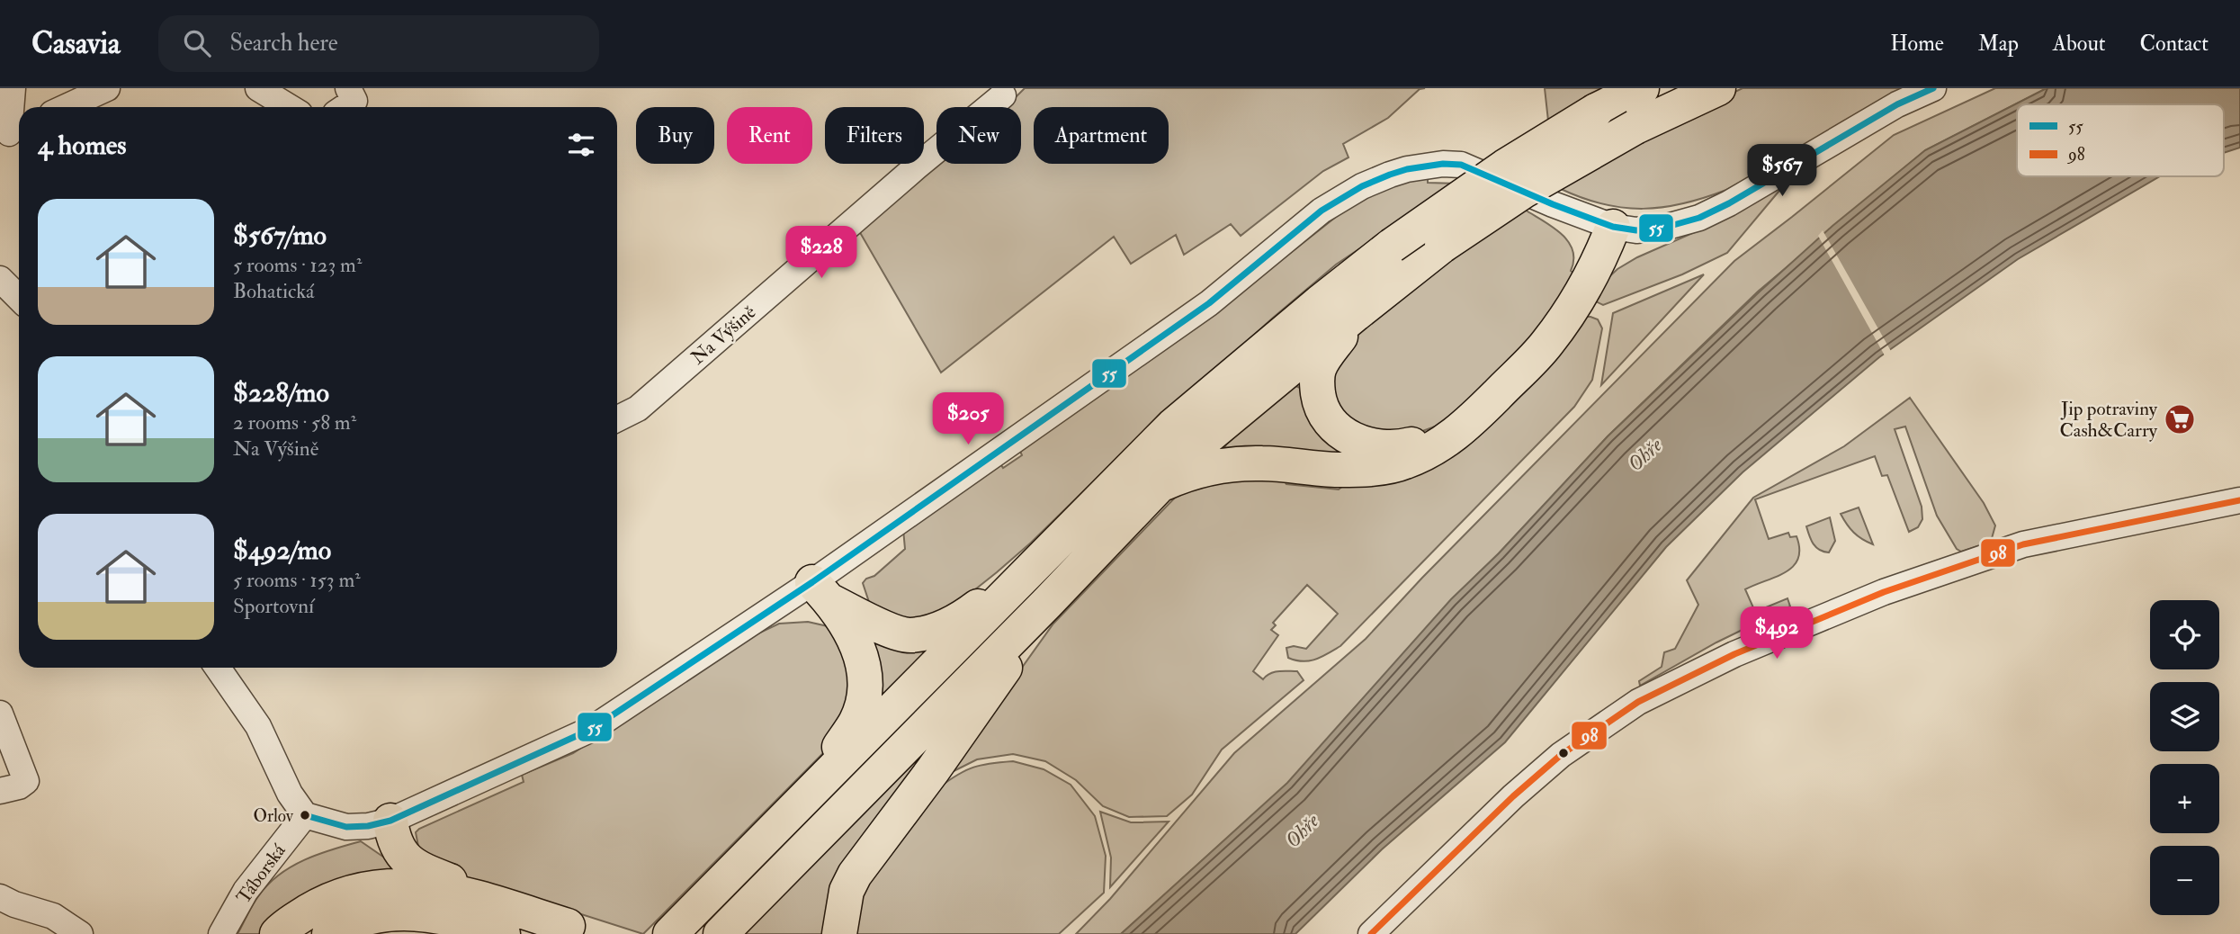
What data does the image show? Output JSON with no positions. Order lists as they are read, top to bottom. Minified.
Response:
{"streets":{"street":["Na Výšině","Táborská"]},"water":["Ohře"],"places":{"supermarket":["Jip potraviny Cash&Carry"],"other":["Orlov"]},"lines":["transit line 55","transit line 98"],"legend":["55","98"],"page":{"header":"Casavia","search":"Search here","nav":["Home","Map","About","Contact"],"chip":["Buy","Rent","Filters","New","Apartment"],"heading":"4 homes","price":["$567","$228","$205","$492"],"list":[{"name":"$567/mo","note":"5 rooms · 123 m² · Bohatická"},{"name":"$228/mo","note":"2 rooms · 58 m² · Na Výšině"},{"name":"$492/mo","note":"5 rooms · 153 m² · Sportovní"}],"map_buttons":["+","−"]}}
